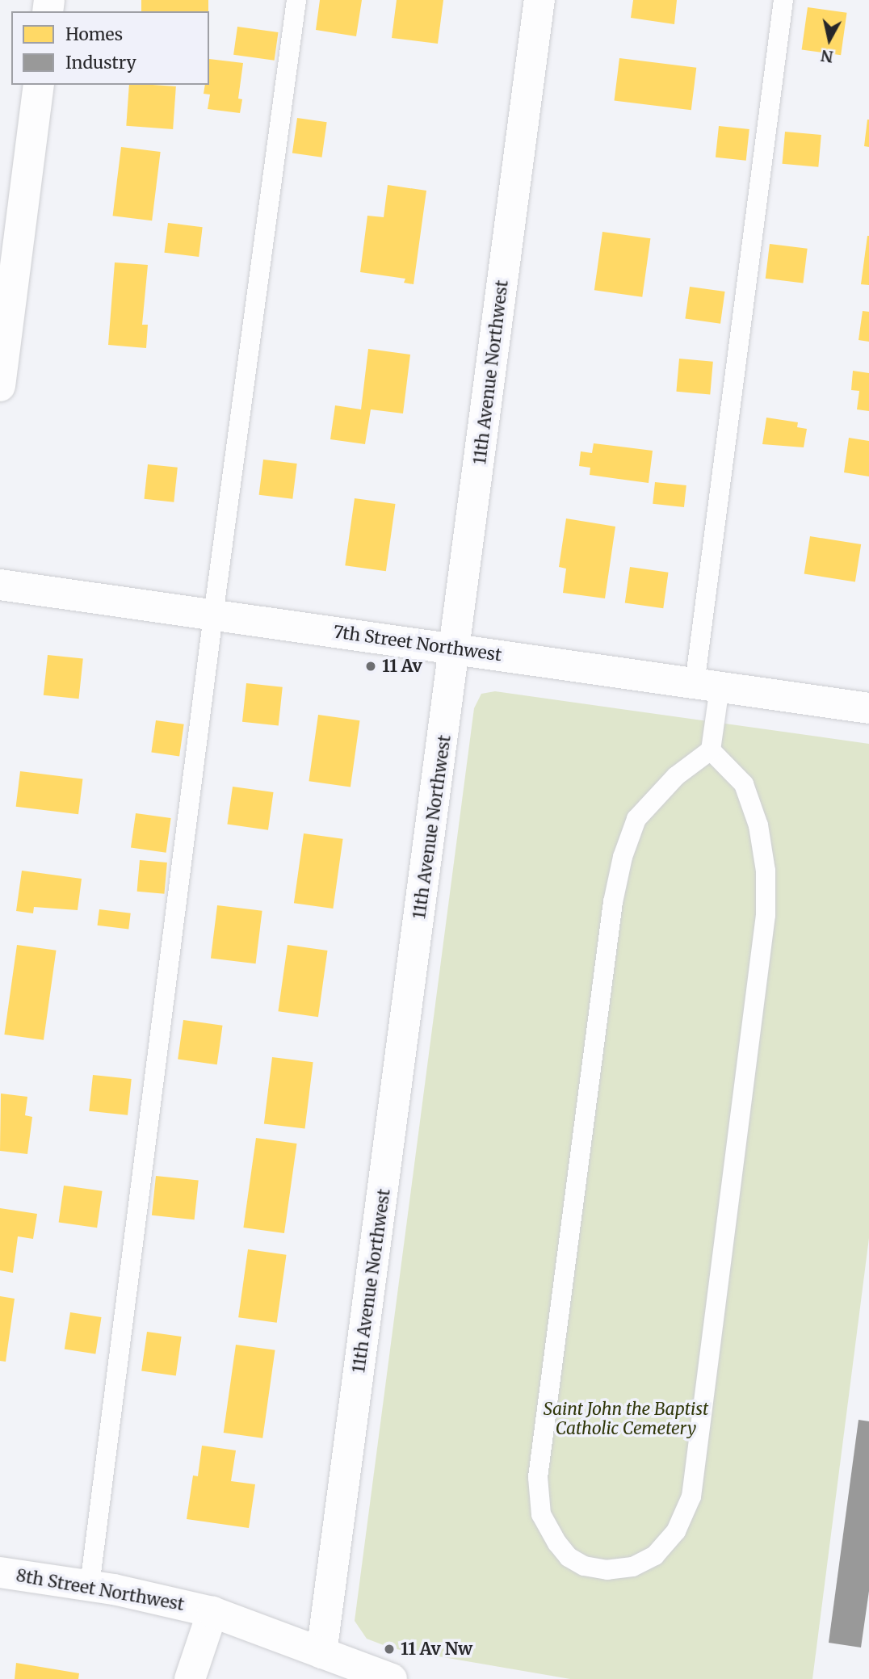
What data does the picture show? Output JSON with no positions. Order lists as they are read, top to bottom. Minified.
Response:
{"streets":{"street":["11th Avenue Northwest","7th Street Northwest","8th Street Northwest"]},"crossings":[["11th Avenue Northwest","7th Street Northwest"],["11th Avenue Northwest","8th Street Northwest"]],"parks":["Saint John the Baptist Catholic Cemetery"],"places":["11 Av","11 Av Nw"],"legend":["Homes","Industry"],"north":"bottom"}
